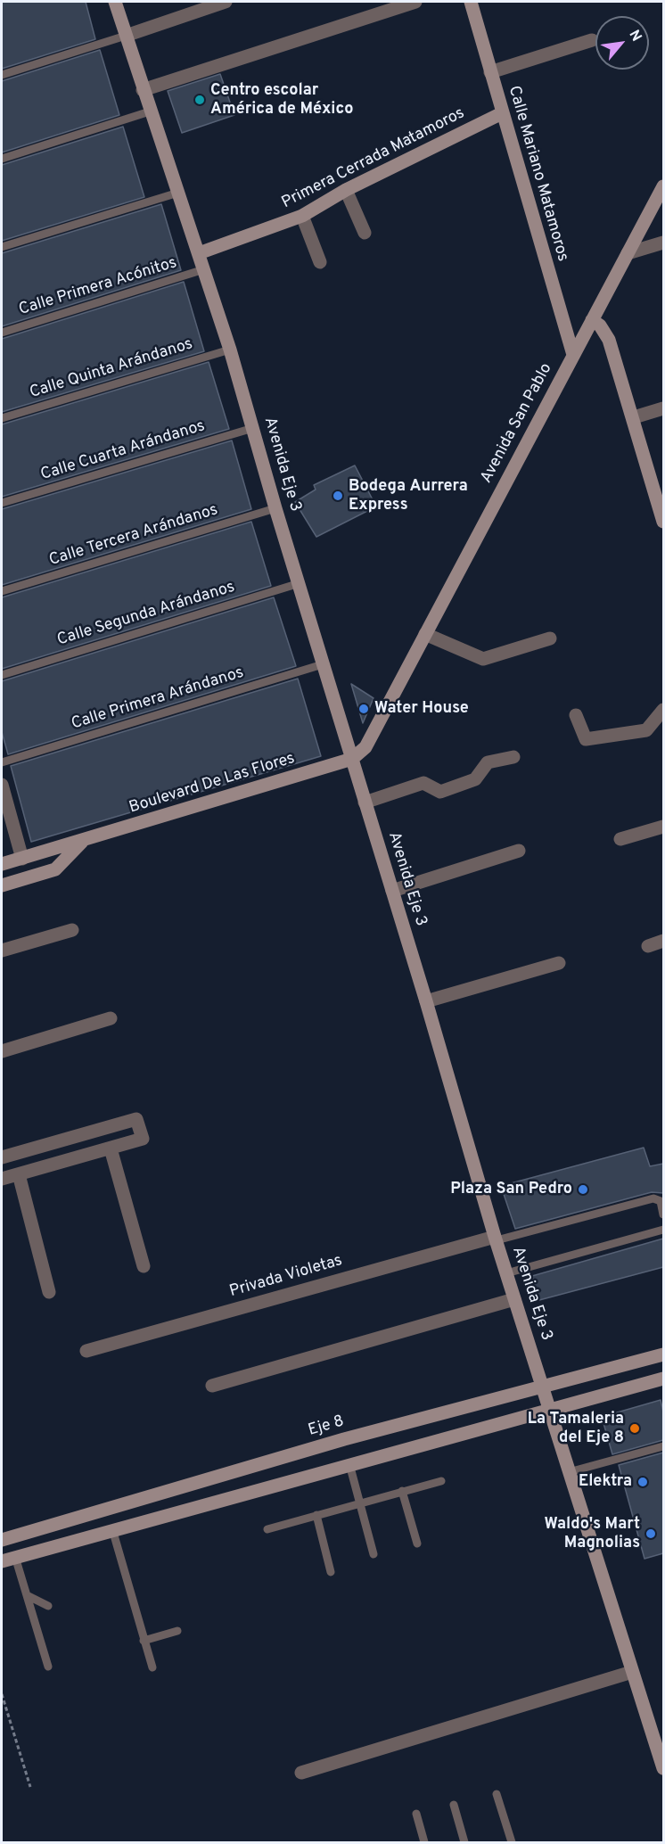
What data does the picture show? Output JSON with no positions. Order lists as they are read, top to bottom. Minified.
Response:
{"streets":{"main road":["Primera Cerrada Matamoros","Calle Mariano Matamoros","Avenida San Pablo","Avenida Eje 3","Boulevard De Las Flores","Eje 8"],"street":["Privada Violetas"],"lane":["Calle Primera Acónitos","Calle Quinta Arándanos","Calle Cuarta Arándanos","Calle Tercera Arándanos","Calle Segunda Arándanos","Calle Primera Arándanos"]},"crossings":[["Primera Cerrada Matamoros","Calle Mariano Matamoros"],["Primera Cerrada Matamoros","Avenida Eje 3"],["Calle Mariano Matamoros","Avenida San Pablo"],["Calle Primera Acónitos","Avenida Eje 3"],["Calle Quinta Arándanos","Avenida Eje 3"],["Avenida San Pablo","Avenida Eje 3"],["Avenida San Pablo","Boulevard De Las Flores"],["Calle Cuarta Arándanos","Avenida Eje 3"],["Avenida Eje 3","Calle Tercera Arándanos"],["Avenida Eje 3","Calle Segunda Arándanos"],["Avenida Eje 3","Calle Primera Arándanos"],["Avenida Eje 3","Boulevard De Las Flores"],["Avenida Eje 3","Privada Violetas"],["Avenida Eje 3","Eje 8"]],"places":["Centro escolar América de México","Bodega Aurrera Express","Water House","Plaza San Pedro","La Tamaleria del Eje 8","Elektra","Waldo's Mart Magnolias"],"north":"top right"}
